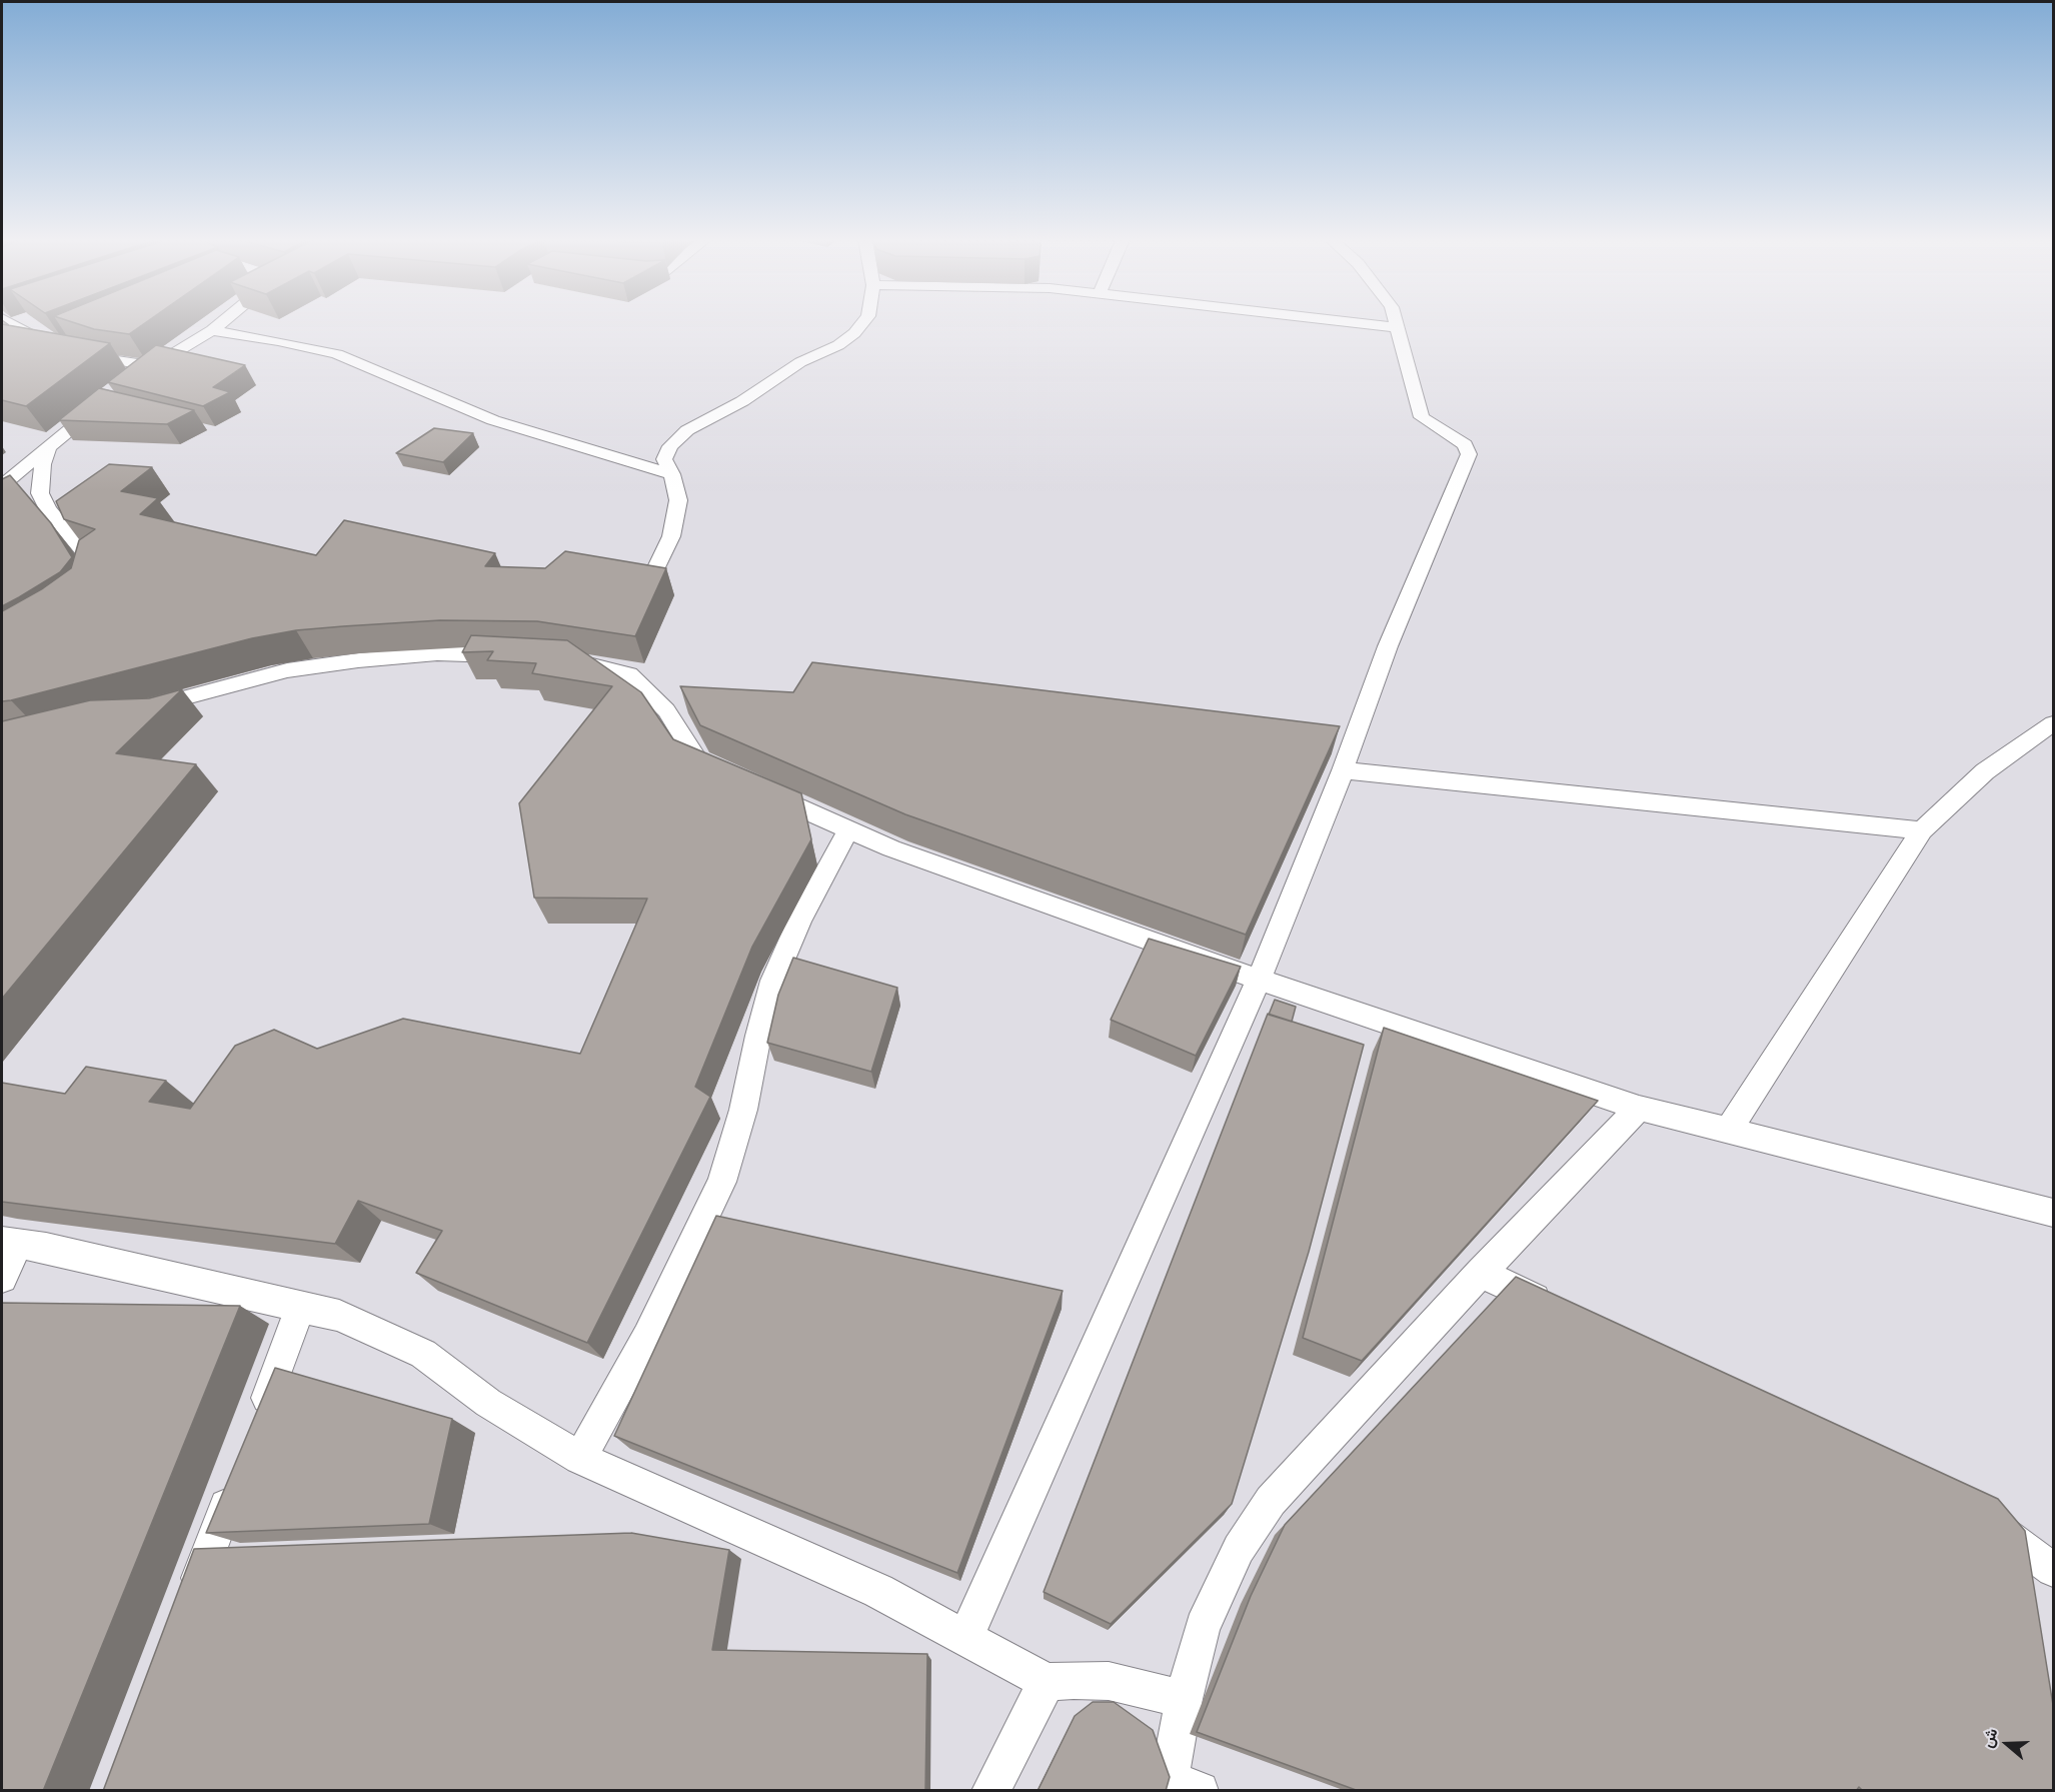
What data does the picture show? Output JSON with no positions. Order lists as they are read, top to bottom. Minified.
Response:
{"north":"left"}
